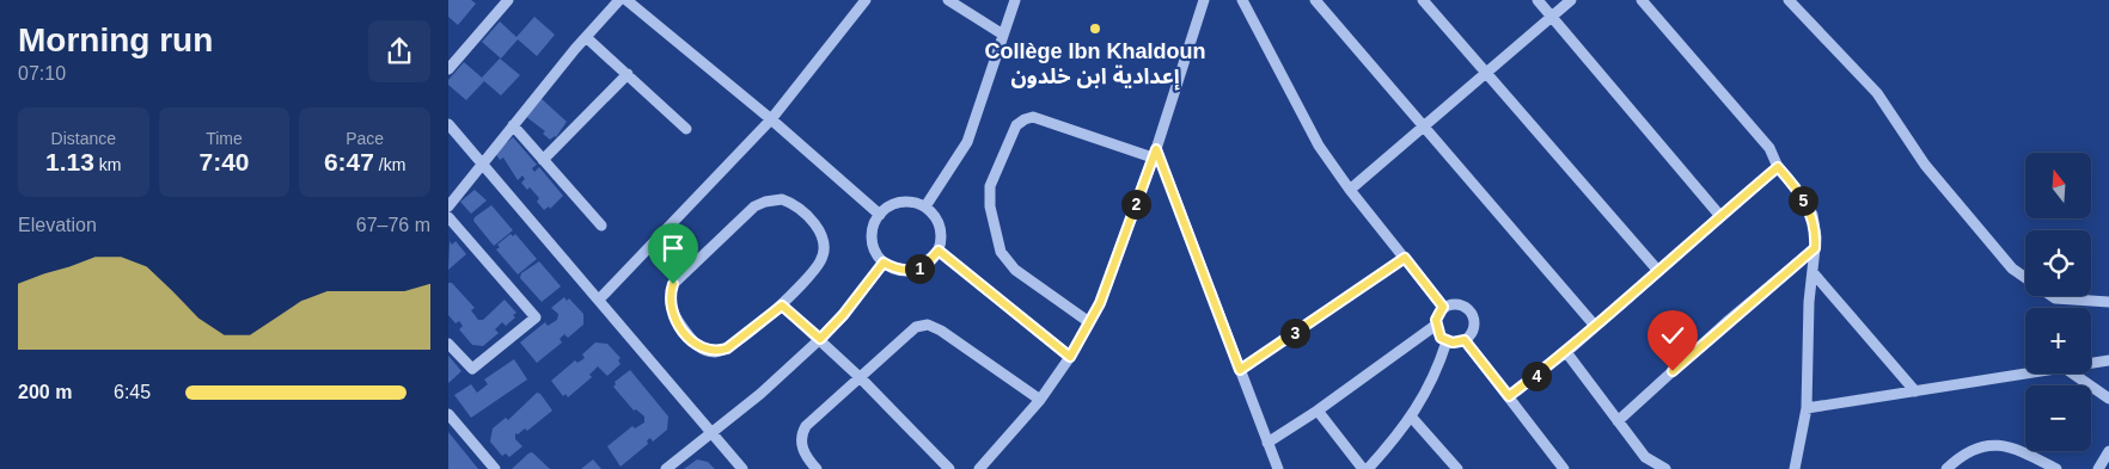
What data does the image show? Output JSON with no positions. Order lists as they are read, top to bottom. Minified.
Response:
{"places":["Collège Ibn Khaldoun إعدادية ابن خلدون"],"north":"top","page":{"heading":["Morning run","07:10"],"stats":[["Distance","1.13 km"],["Time","7:40"],["Pace","6:47 /km"]],"map_buttons":["+","−"],"pins":["5","2","1","3","4"],"chart":["Elevation","67–76 m"],"list":[{"name":"200 m","note":"6:45"}]}}
